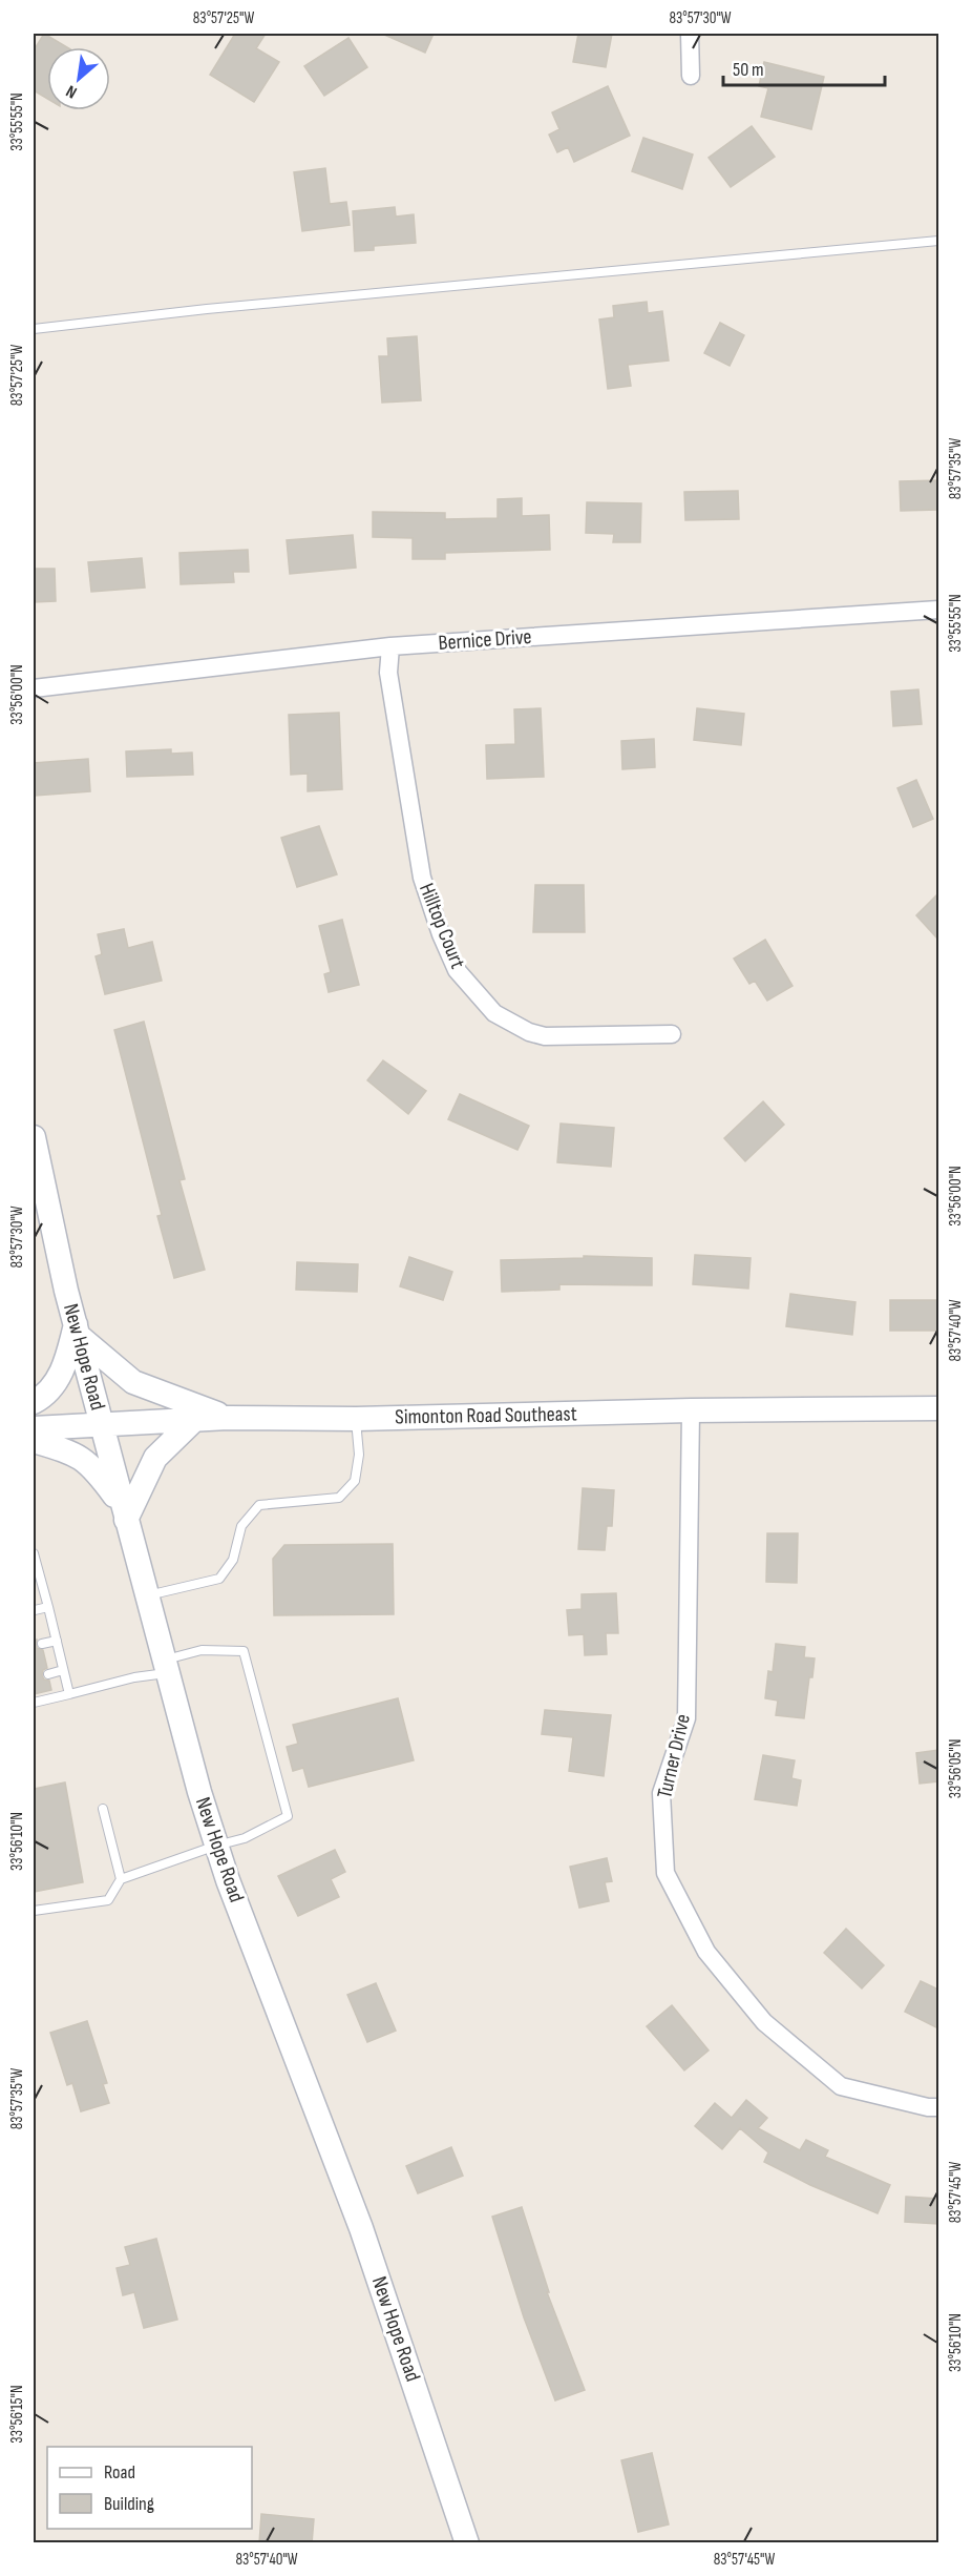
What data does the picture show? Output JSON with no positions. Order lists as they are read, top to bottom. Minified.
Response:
{"streets":{"street":["Bernice Drive","Hilltop Court","New Hope Road","Simonton Road Southeast","Turner Drive"]},"crossings":[["Bernice Drive","Hilltop Court"],["New Hope Road","Simonton Road Southeast"],["Simonton Road Southeast","Turner Drive"]],"legend":["Road","Building"],"scale_bar":"50 m","north":"bottom left","coordinates":["83°57'25\"W","83°57'30\"W","33°55'55\"N","83°57'35\"W","33°56'00\"N","83°57'40\"W","33°56'05\"N","33°56'10\"N","83°57'45\"W","33°56'15\"N"]}
